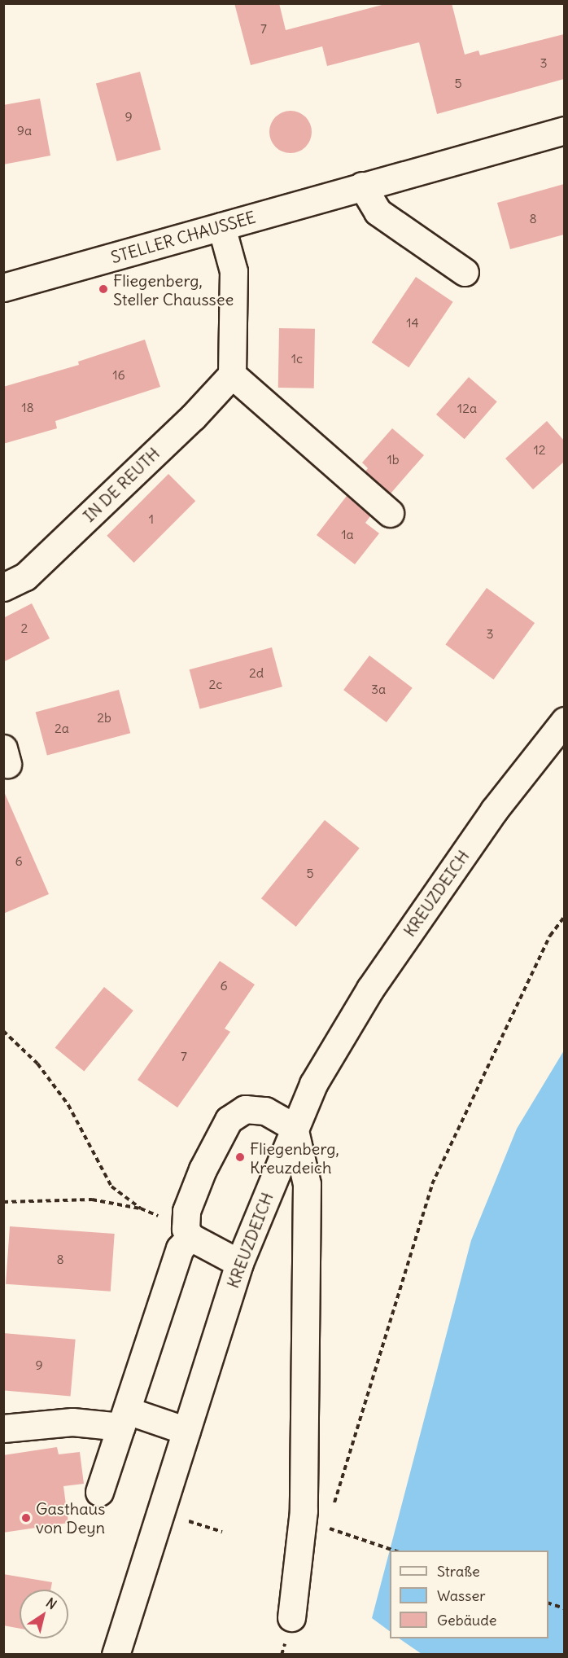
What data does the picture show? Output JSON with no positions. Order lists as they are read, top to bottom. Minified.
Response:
{"streets":{"street":["STELLER CHAUSSEE","IN DE REUTH","KREUZDEICH"]},"places":["Fliegenberg, Steller Chaussee","Fliegenberg, Kreuzdeich","Gasthaus von Deyn"],"house_numbers":["7","3","5","9","9a","8","14","1c","16","18","12a","12","1b","1","1a","2","3","2d","2c","3a","2b","2a","6","5","6","7","8","9"],"legend":["Straße","Wasser","Gebäude"],"north":"top right"}
